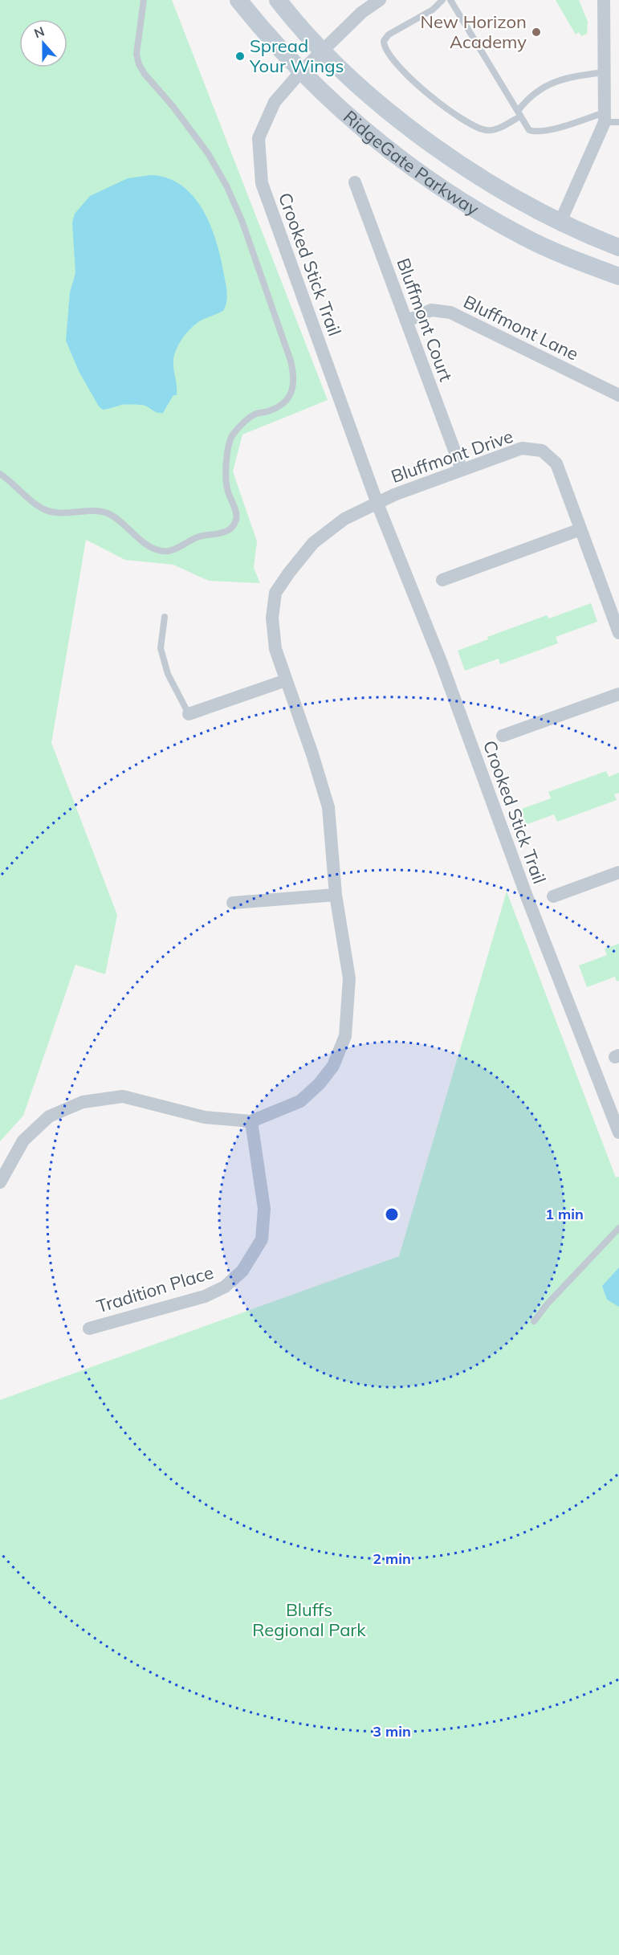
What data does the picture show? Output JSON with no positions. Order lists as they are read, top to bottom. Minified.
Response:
{"streets":{"main road":["RidgeGate Parkway"],"street":["Crooked Stick Trail","Bluffmont Court","Bluffmont Lane","Bluffmont Drive","Tradition Place"]},"crossings":[["RidgeGate Parkway","Crooked Stick Trail"],["Crooked Stick Trail","Bluffmont Drive"],["Bluffmont Court","Bluffmont Lane"],["Bluffmont Court","Bluffmont Drive"]],"parks":["Bluffs Regional Park"],"places":["New Horizon Academy","Spread Your Wings"],"north":"top","rings":["1 min","2 min","3 min"]}
